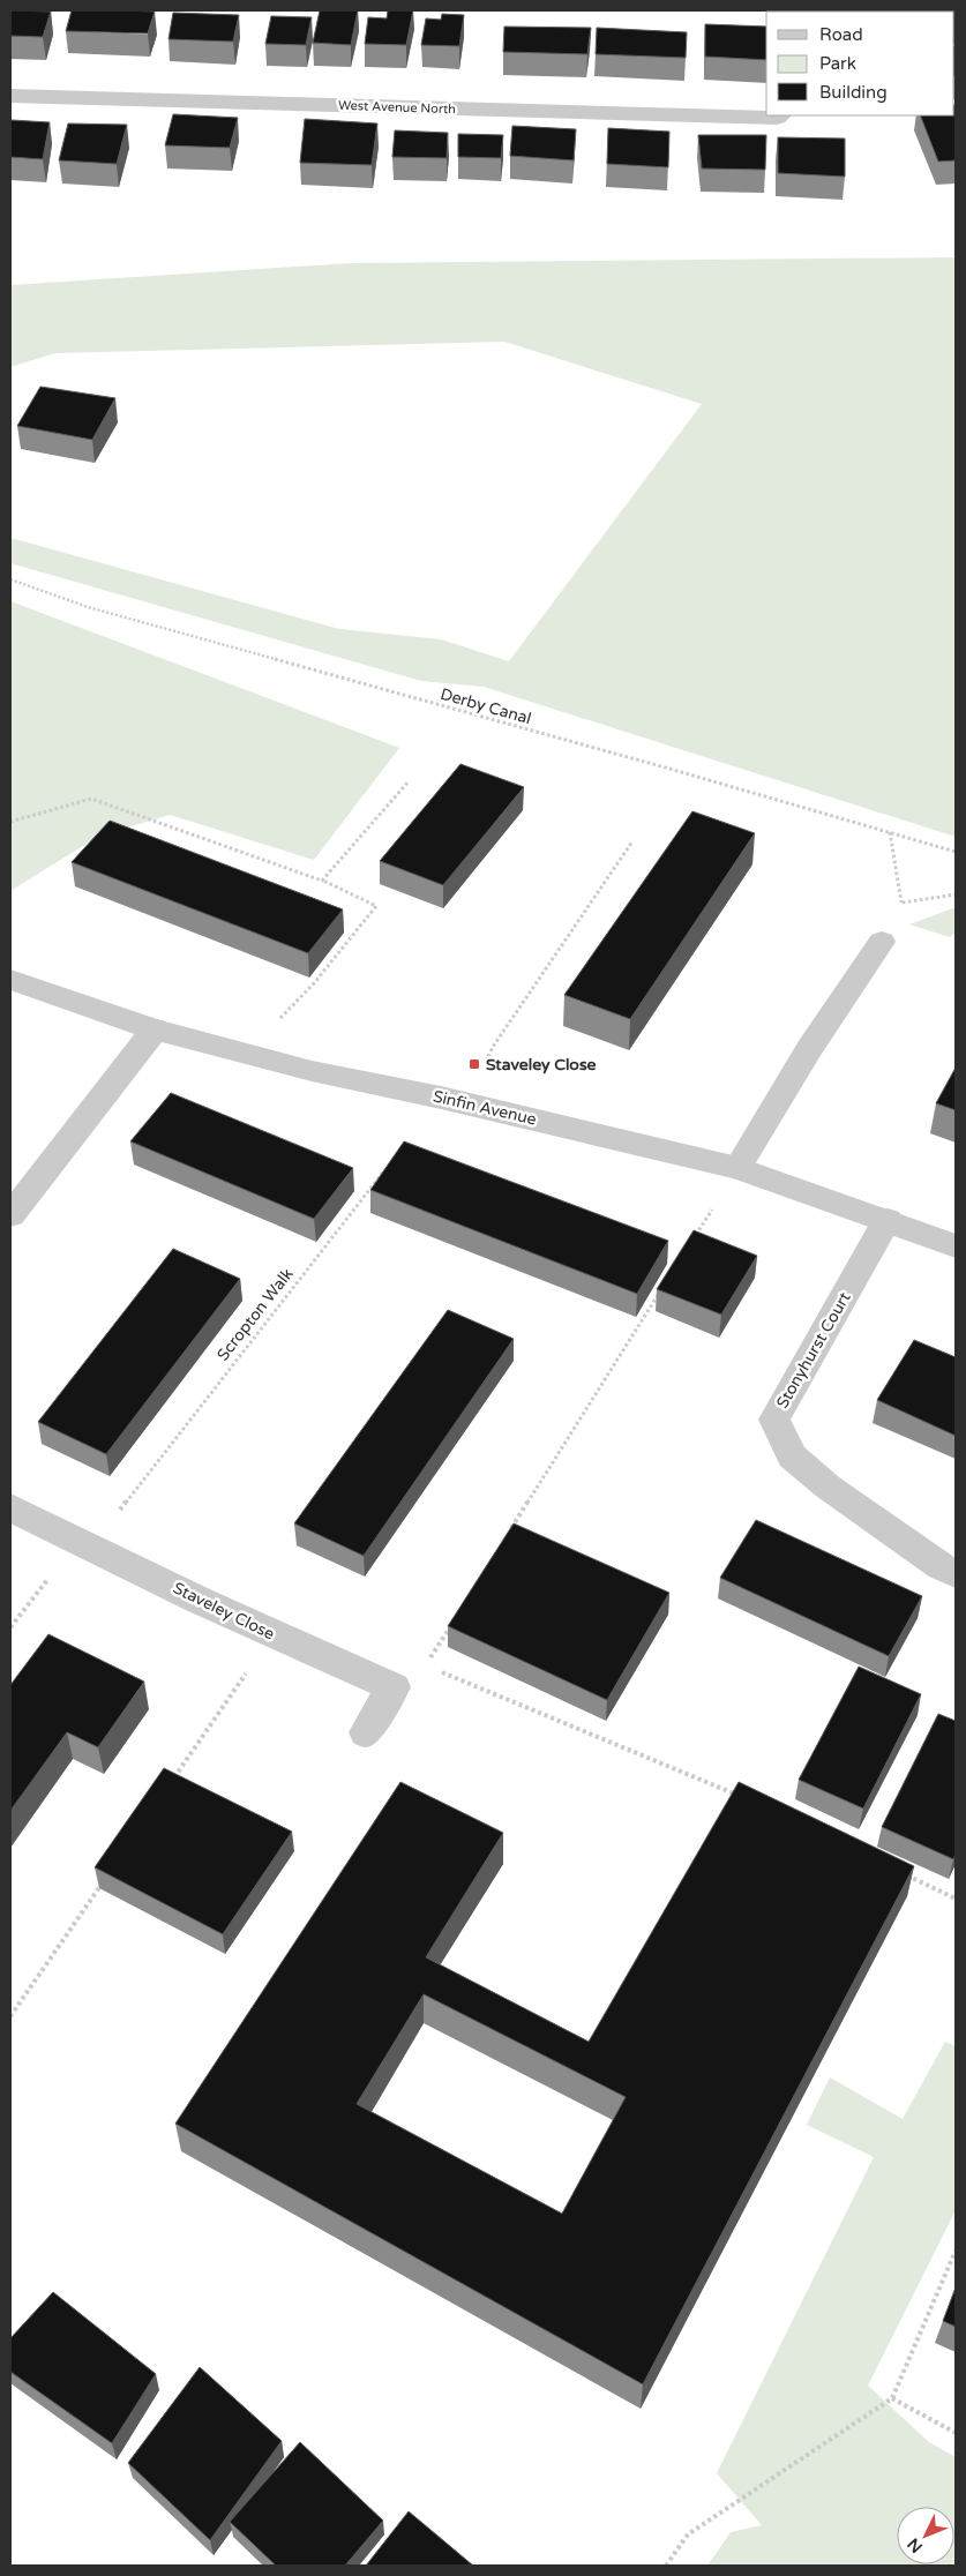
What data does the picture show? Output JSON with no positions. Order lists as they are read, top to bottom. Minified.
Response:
{"streets":{"street":["West Avenue North","Sinfin Avenue","Stonyhurst Court","Staveley Close"],"path":["Derby Canal","Scropton Walk"]},"crossings":[["Sinfin Avenue","Stonyhurst Court"],["Scropton Walk","Staveley Close"]],"places":{"transit":["Staveley Close"]},"legend":["Road","Park","Building"],"north":"bottom left"}
